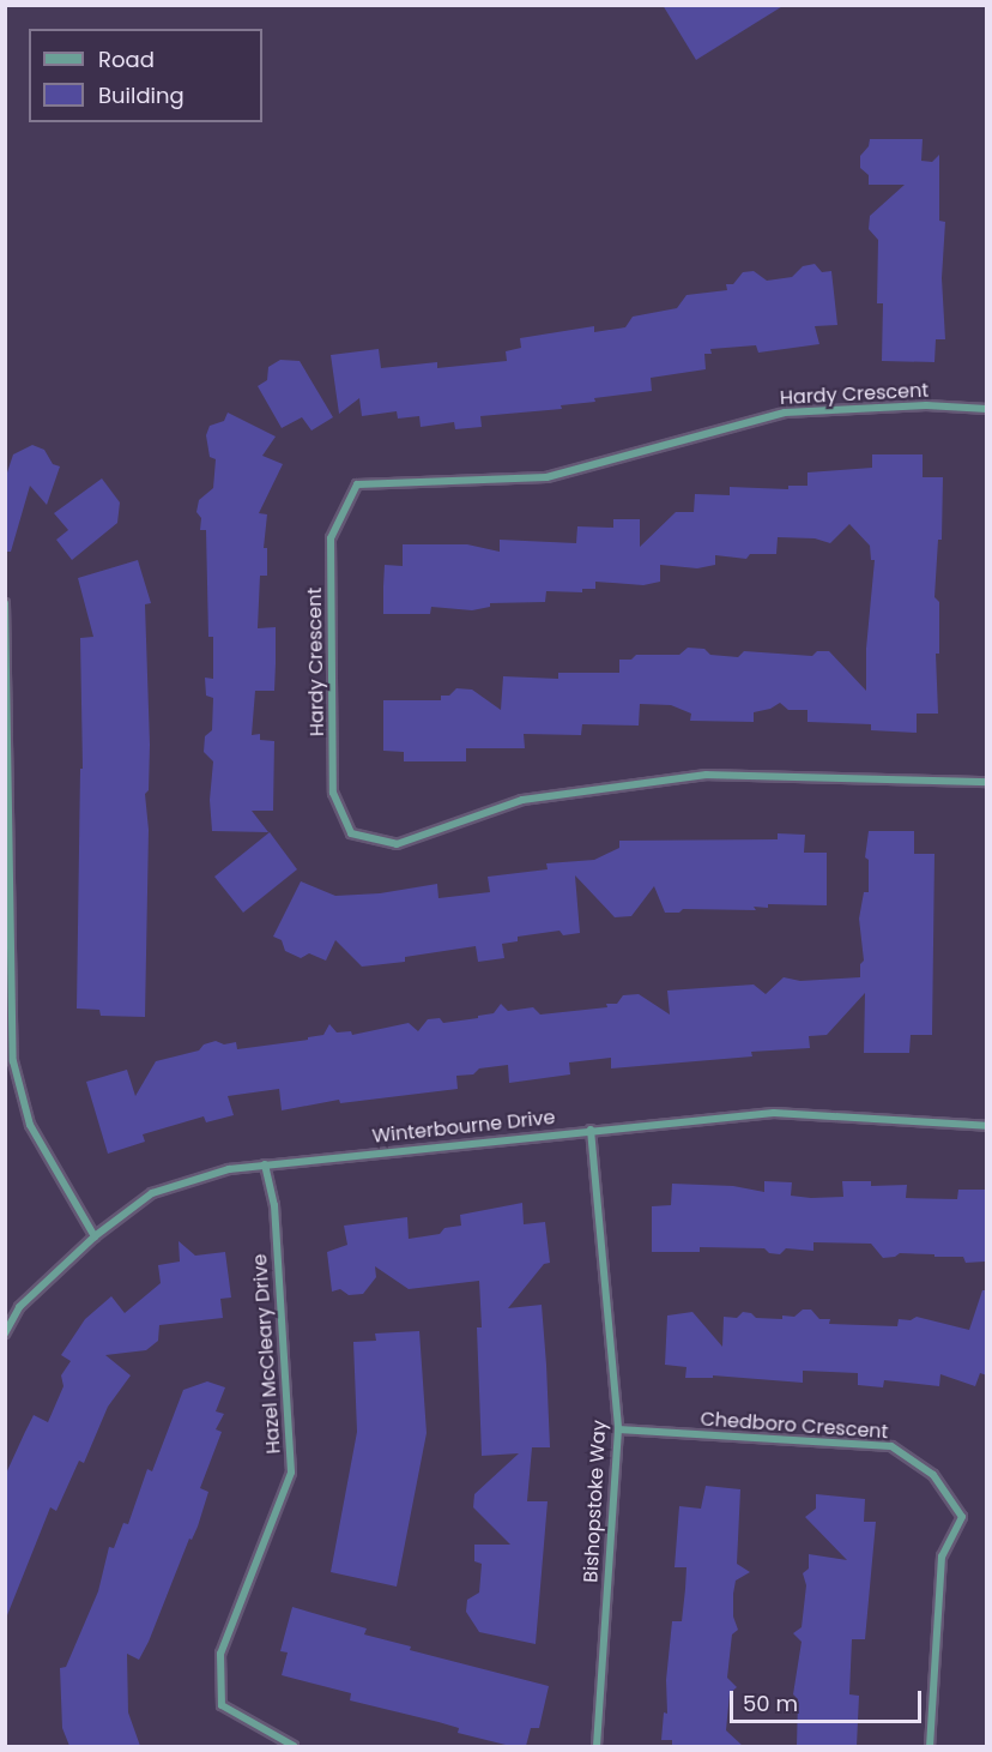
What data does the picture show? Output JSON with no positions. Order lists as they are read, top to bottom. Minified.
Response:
{"streets":{"street":["Hardy Crescent","Winterbourne Drive","Hazel McCleary Drive","Chedboro Crescent","Bishopstoke Way"]},"crossings":[["Winterbourne Drive","Hazel McCleary Drive"],["Winterbourne Drive","Bishopstoke Way"],["Chedboro Crescent","Bishopstoke Way"]],"legend":["Road","Building"],"scale_bar":"50 m"}
